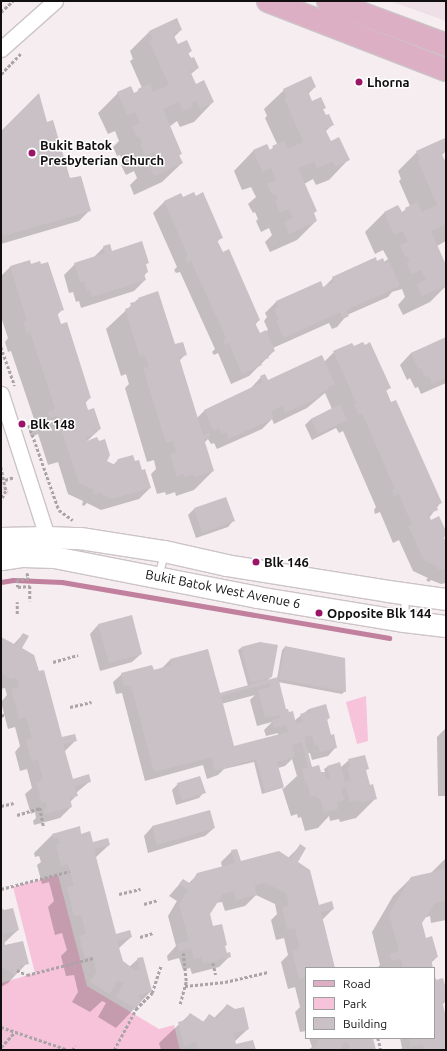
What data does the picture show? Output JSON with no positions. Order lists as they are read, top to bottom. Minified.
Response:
{"streets":{"main road":["Bukit Batok West Avenue 6"]},"places":["Lhorna","Bukit Batok Presbyterian Church","Blk 148","Blk 146","Opposite Blk 144"],"legend":["Road","Park","Building"]}
